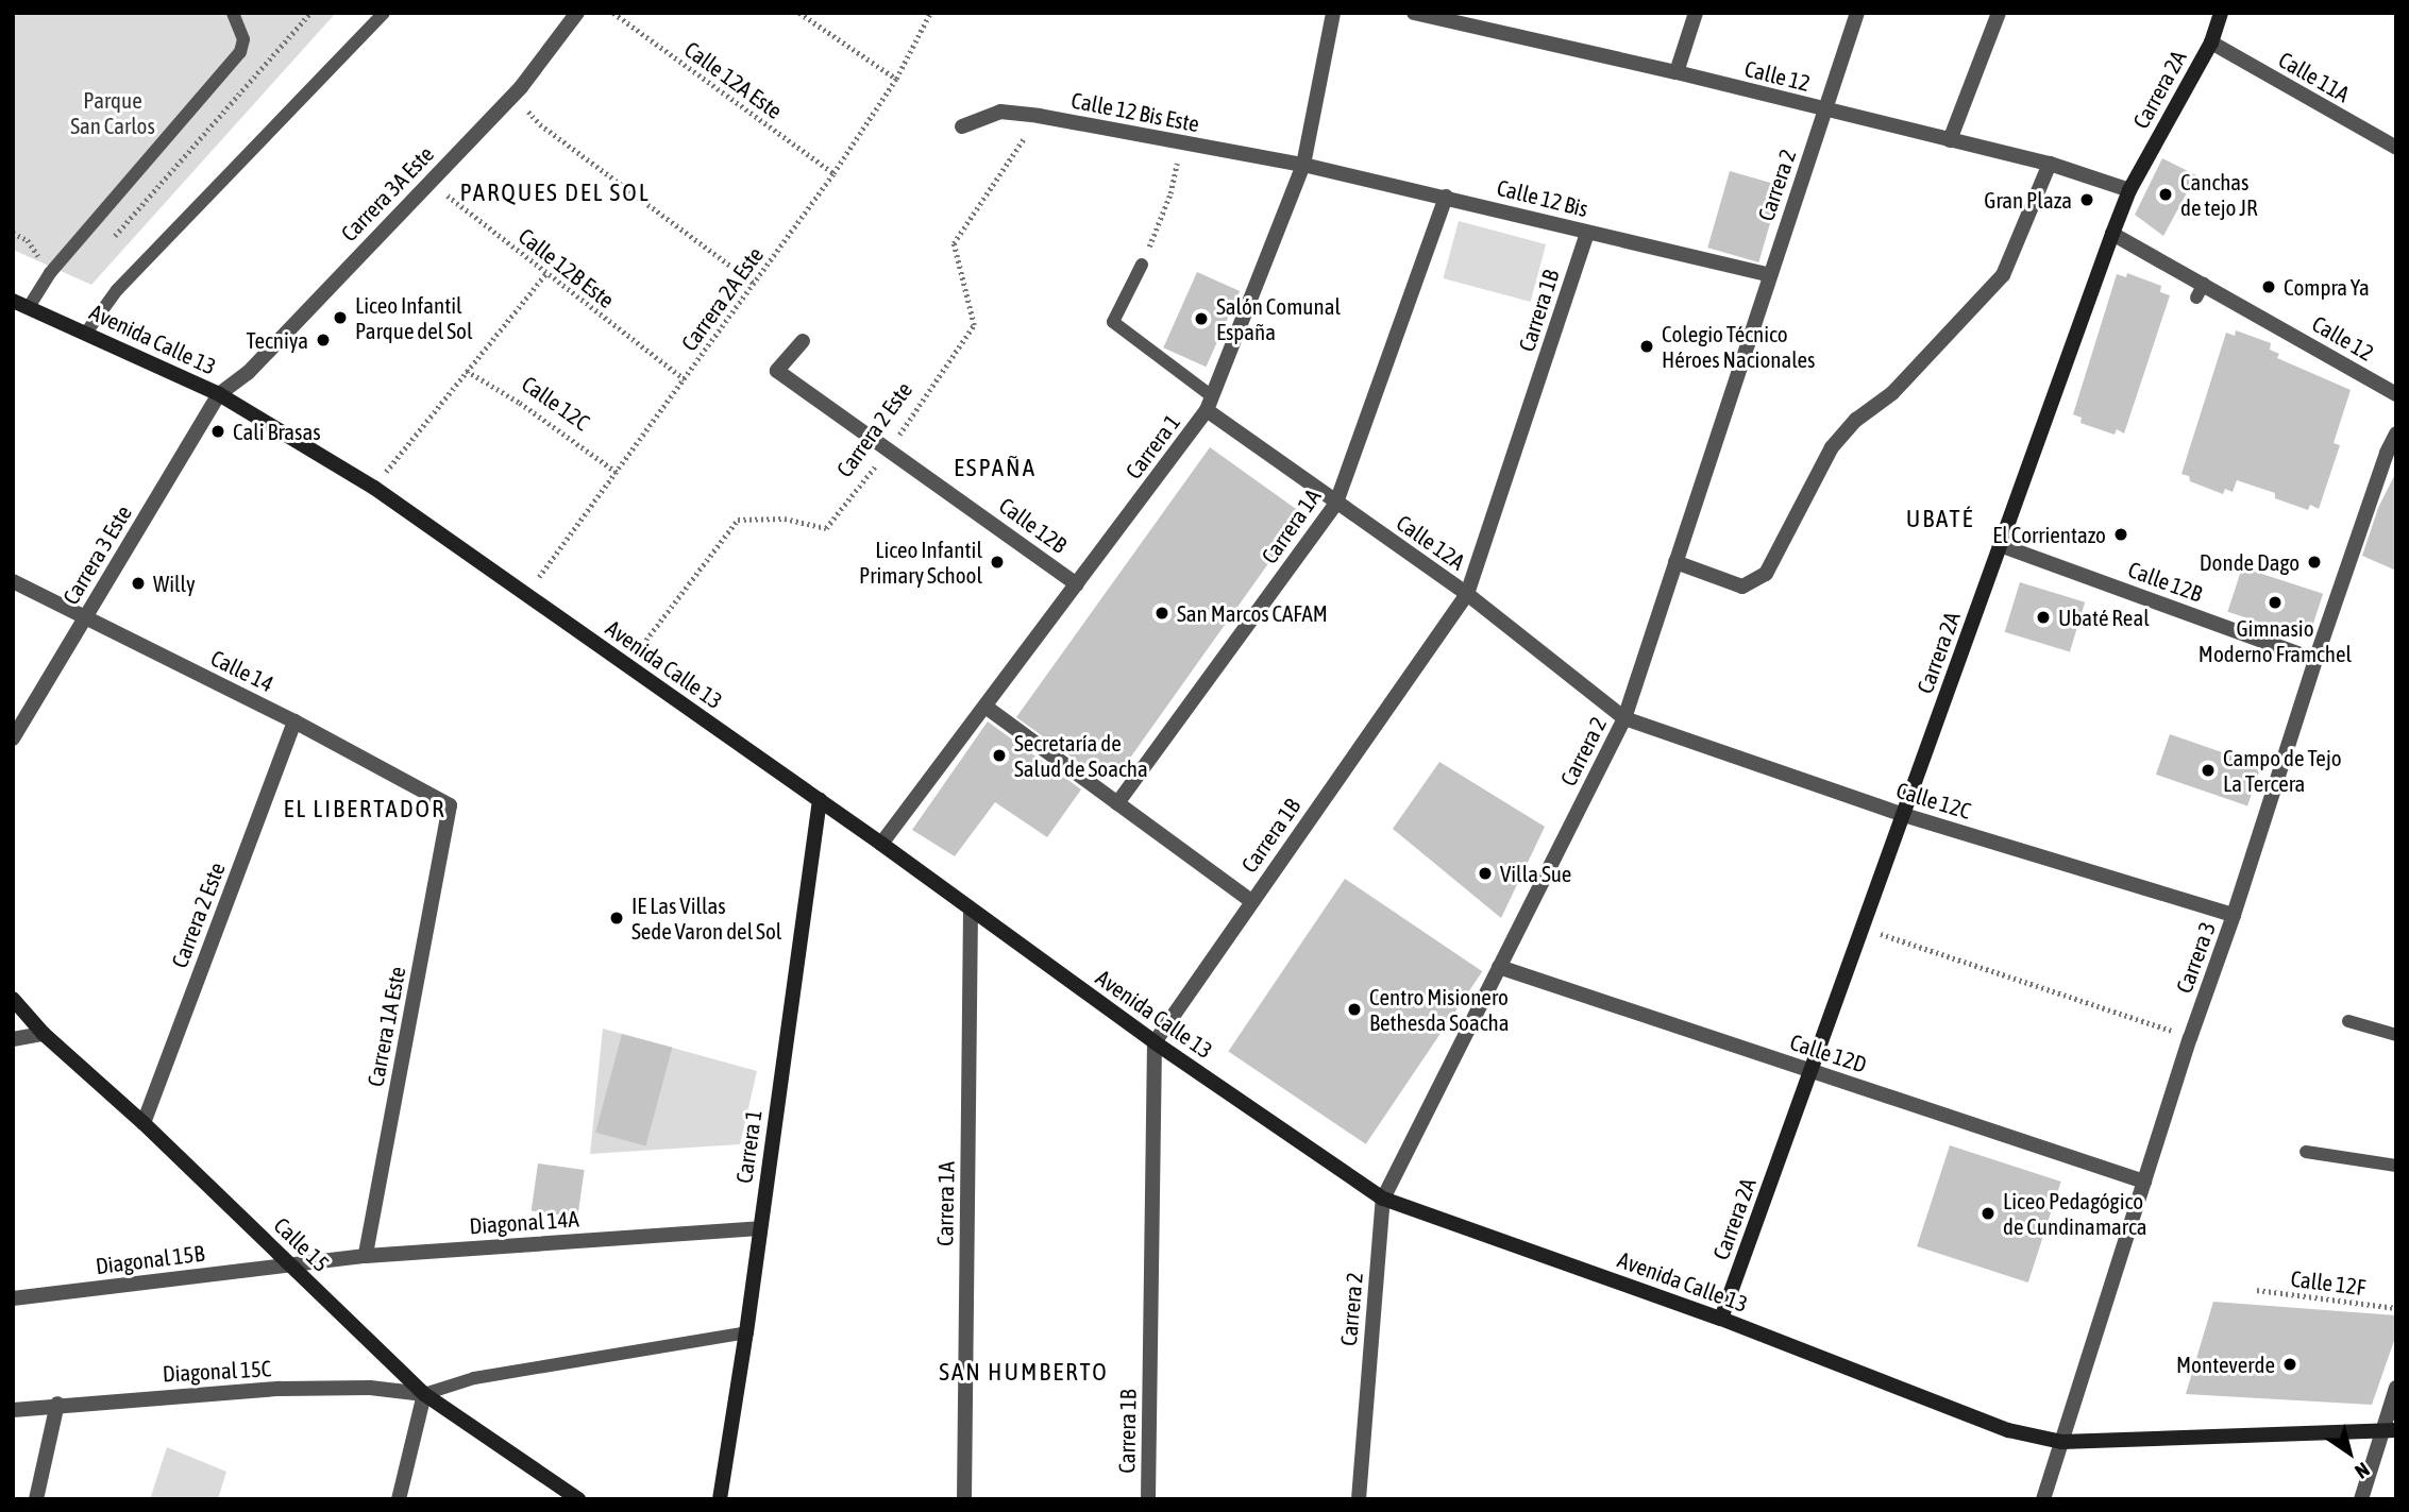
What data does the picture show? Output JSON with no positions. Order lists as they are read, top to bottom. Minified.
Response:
{"streets":{"street":["Calle 12","Calle 11A","Carrera 2A","Calle 12 Bis Este","Carrera 2","Carrera 3A Este","Calle 12 Bis","Carrera 1B","Avenida Calle 13","Calle 12C","Carrera 2 Este","Carrera 1","Calle 12B","Carrera 1A","Calle 12A","Carrera 3 Este","Calle 14","Carrera 3","Carrera 1A Este","Calle 12D","Diagonal 14A","Calle 15","Diagonal 15B","Diagonal 15C"],"path":["Calle 12A Este","Calle 12B Este","Carrera 2A Este","Calle 12F"]},"crossings":[["Calle 12","Carrera 2A"],["Calle 12","Carrera 2"],["Calle 11A","Carrera 2A"],["Calle 12A Este","Carrera 2A Este"],["Carrera 2A","Avenida Calle 13"],["Carrera 2A","Calle 12C"],["Carrera 2A","Calle 12B"],["Carrera 2A","Calle 12D"],["Calle 12 Bis Este","Calle 12 Bis"],["Calle 12 Bis Este","Carrera 2 Este"],["Calle 12 Bis Este","Carrera 1"],["Carrera 2","Calle 12 Bis"],["Carrera 2","Avenida Calle 13"],["Carrera 2","Calle 12C"],["Carrera 2","Calle 12A"],["Carrera 2","Calle 12D"],["Carrera 3A Este","Calle 12B Este"],["Carrera 3A Este","Avenida Calle 13"],["Carrera 3A Este","Carrera 3 Este"],["Calle 12 Bis","Carrera 1B"],["Calle 12 Bis","Carrera 1"],["Calle 12 Bis","Carrera 1A"],["Calle 12B Este","Carrera 2A Este"],["Carrera 2A Este","Avenida Calle 13"],["Carrera 2A Este","Calle 12C"],["Carrera 1B","Avenida Calle 13"],["Carrera 1B","Calle 12A"],["Avenida Calle 13","Carrera 2 Este"],["Avenida Calle 13","Carrera 1"],["Avenida Calle 13","Carrera 1A"],["Avenida Calle 13","Carrera 3 Este"],["Avenida Calle 13","Carrera 3"],["Calle 12C","Calle 12A"],["Calle 12C","Carrera 3"],["Carrera 2 Este","Calle 12B"],["Carrera 2 Este","Calle 14"],["Carrera 2 Este","Calle 15"],["Carrera 1","Calle 12B"],["Carrera 1","Calle 12A"],["Carrera 1","Diagonal 14A"],["Calle 12B","Carrera 3"],["Carrera 1A","Calle 12A"],["Carrera 3 Este","Calle 14"],["Calle 14","Carrera 1A Este"],["Carrera 3","Calle 12D"],["Carrera 1A Este","Diagonal 14A"],["Diagonal 14A","Calle 15"],["Diagonal 14A","Diagonal 15B"],["Calle 15","Diagonal 15B"],["Calle 15","Diagonal 15C"]],"districts":["PARQUES DEL SOL","ESPAÑA","UBATÉ","EL LIBERTADOR","SAN HUMBERTO"],"parks":["Parque San Carlos"],"places":["Canchas de tejo JR","Gran Plaza","Compra Ya","Liceo Infantil Parque del Sol","Salón Comunal España","Tecniya","Colegio Técnico Héroes Nacionales","Cali Brasas","El Corrientazo","Liceo Infantil Primary School","Donde Dago","Willy","Gimnasio Moderno Framchel","San Marcos CAFAM","Ubaté Real","Secretaría de Salud de Soacha","Campo de Tejo La Tercera","Villa Sue","IE Las Villas Sede Varon del Sol","Centro Misionero Bethesda Soacha","Liceo Pedagógico de Cundinamarca","Monteverde"],"north":"bottom right"}
